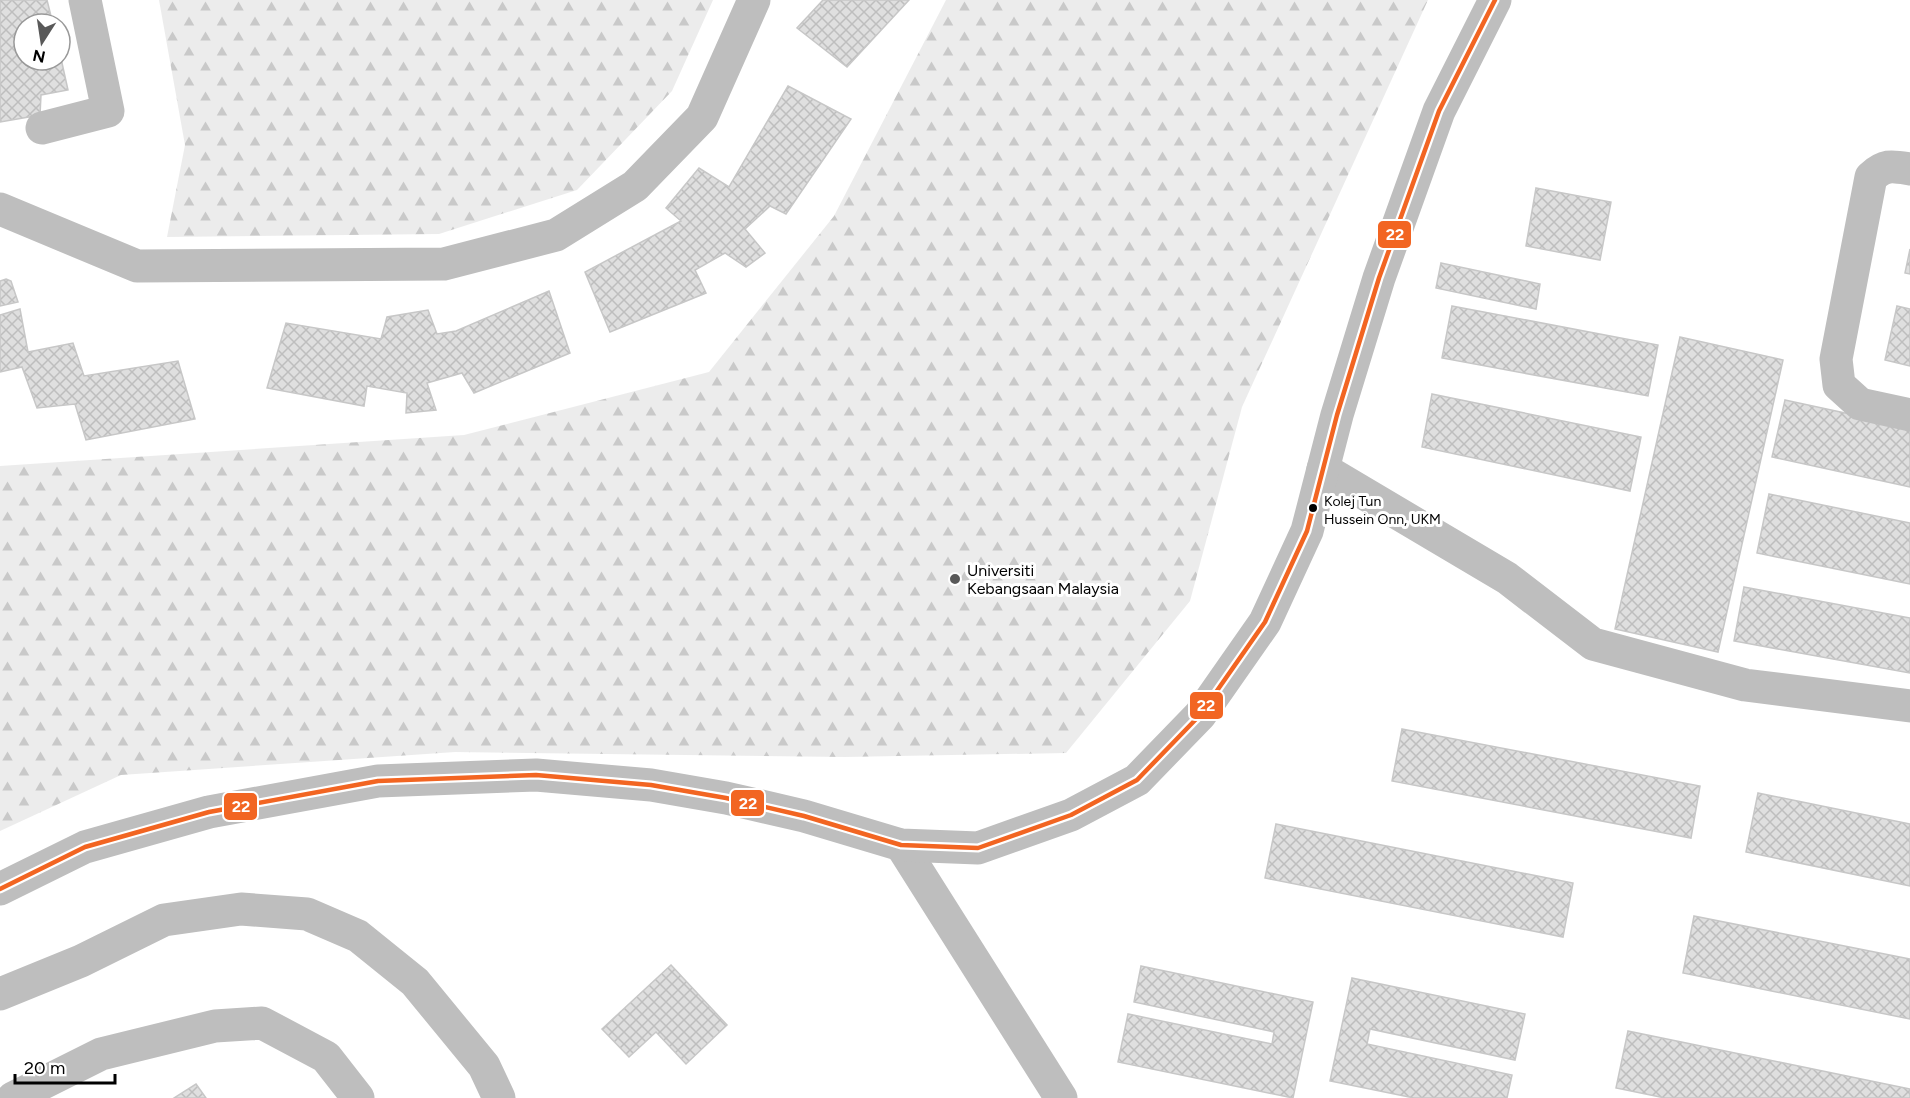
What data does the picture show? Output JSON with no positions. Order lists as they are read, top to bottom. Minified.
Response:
{"places":["Kolej Tun Hussein Onn, UKM","Universiti Kebangsaan Malaysia"],"lines":["transit line 22"],"scale_bar":"20 m","north":"bottom"}
